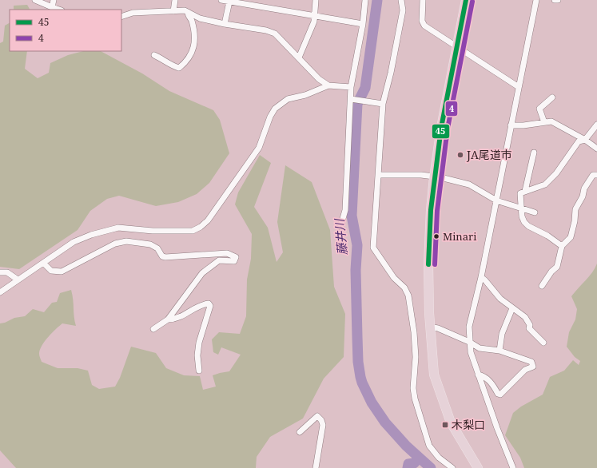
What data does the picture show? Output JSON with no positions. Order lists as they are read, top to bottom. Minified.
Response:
{"water":["藤井川"],"places":{"other":["JA尾道市","Minari"],"transit":["木梨口"]},"lines":["transit line 45","transit line 4"],"legend":["45","4"]}
